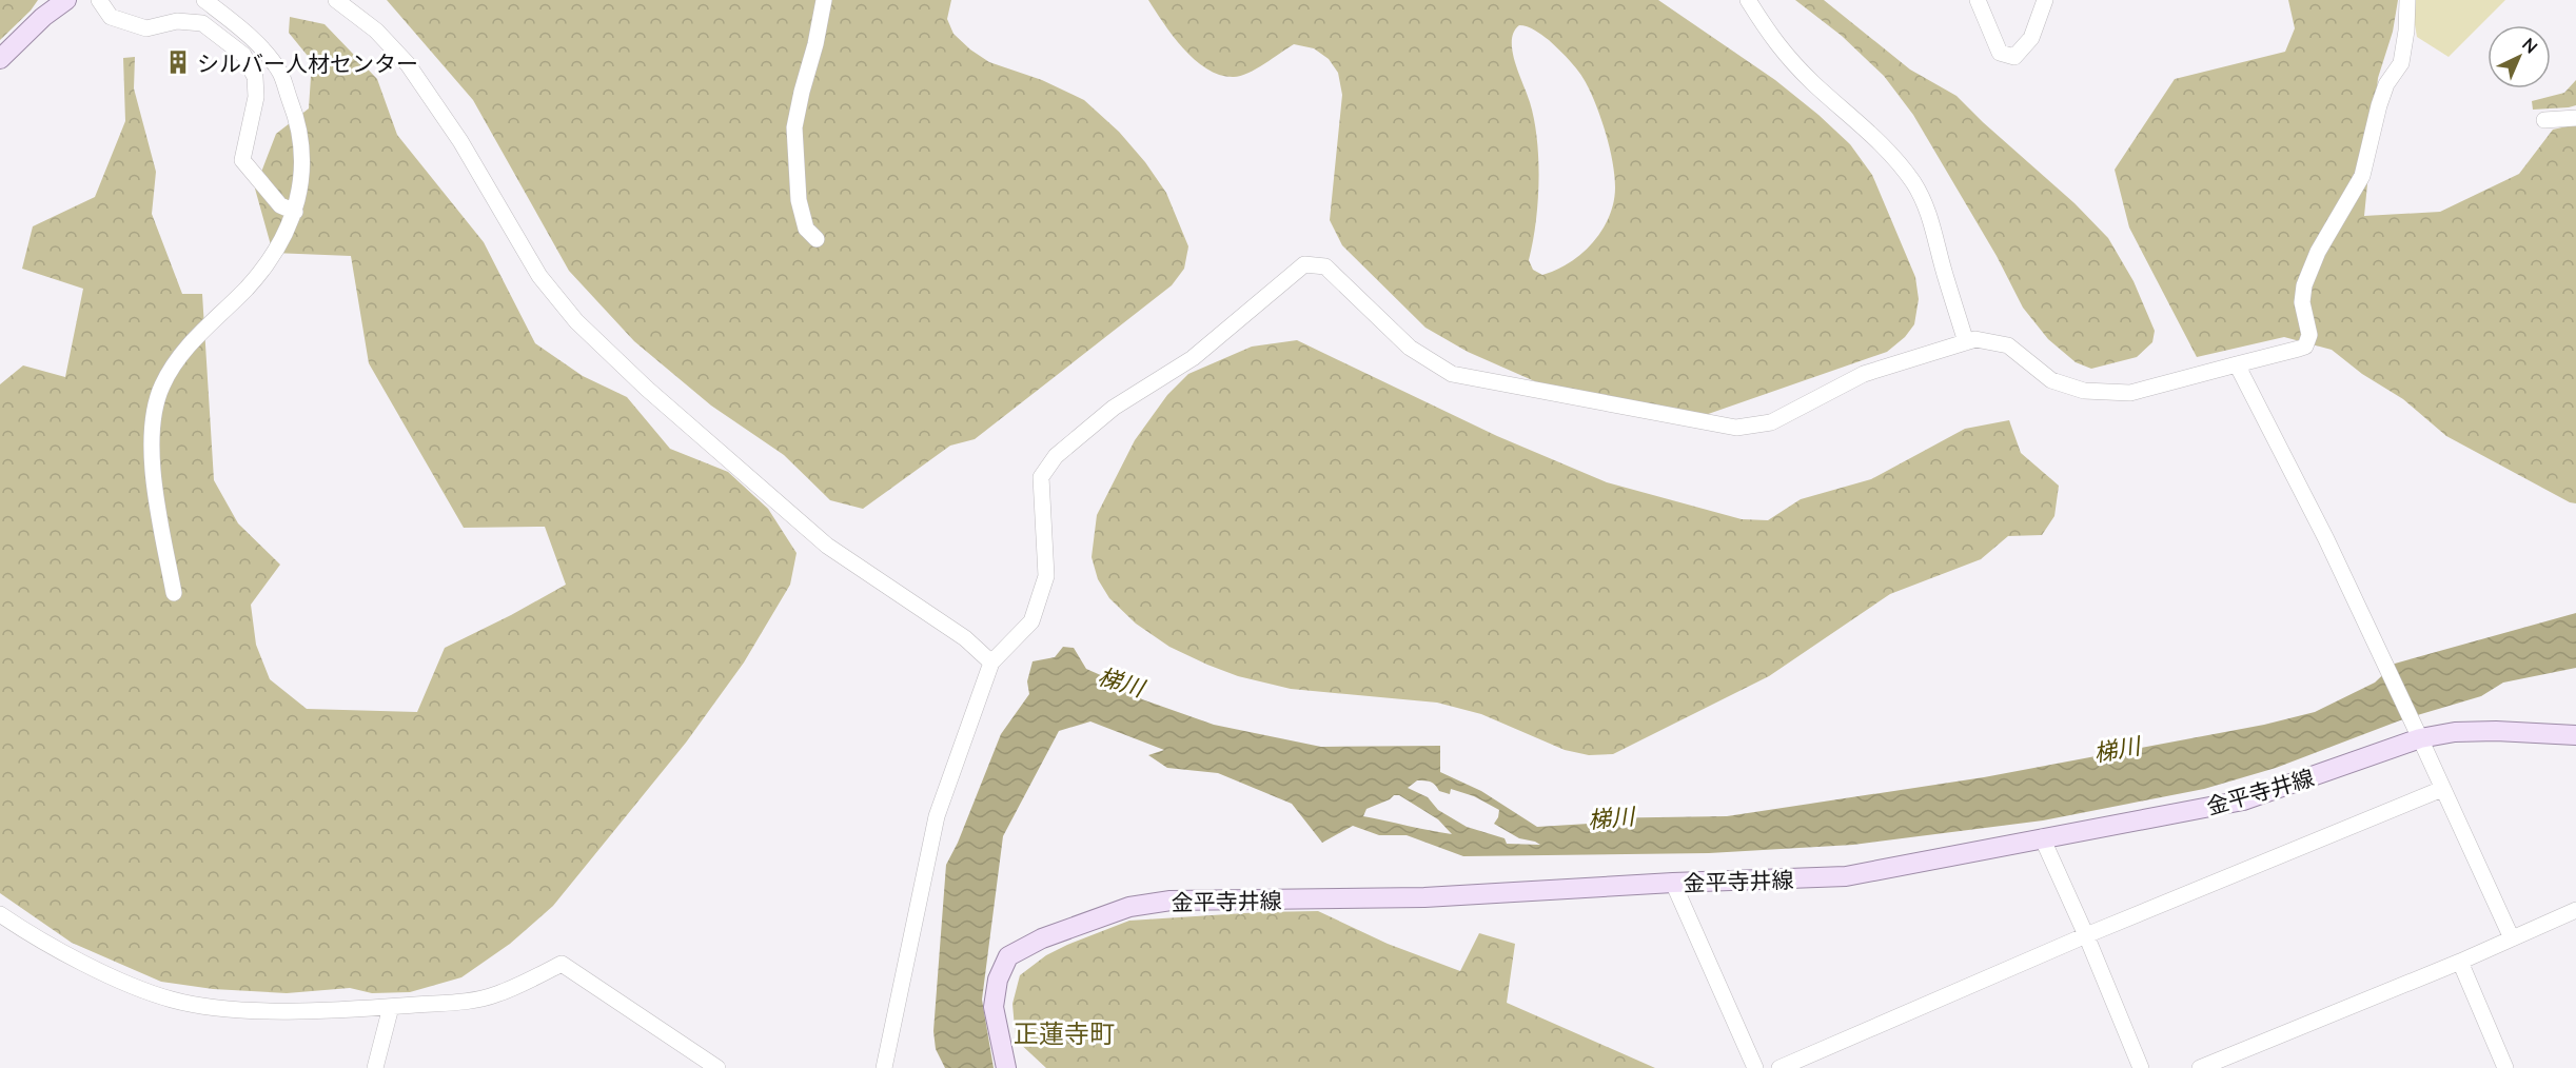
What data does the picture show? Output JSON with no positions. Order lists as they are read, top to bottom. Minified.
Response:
{"streets":{"main road":["金平寺井線"]},"districts":["正蓮寺町"],"water":["梯川"],"places":{"building":["シルバー人材センター"]},"north":"top right"}
